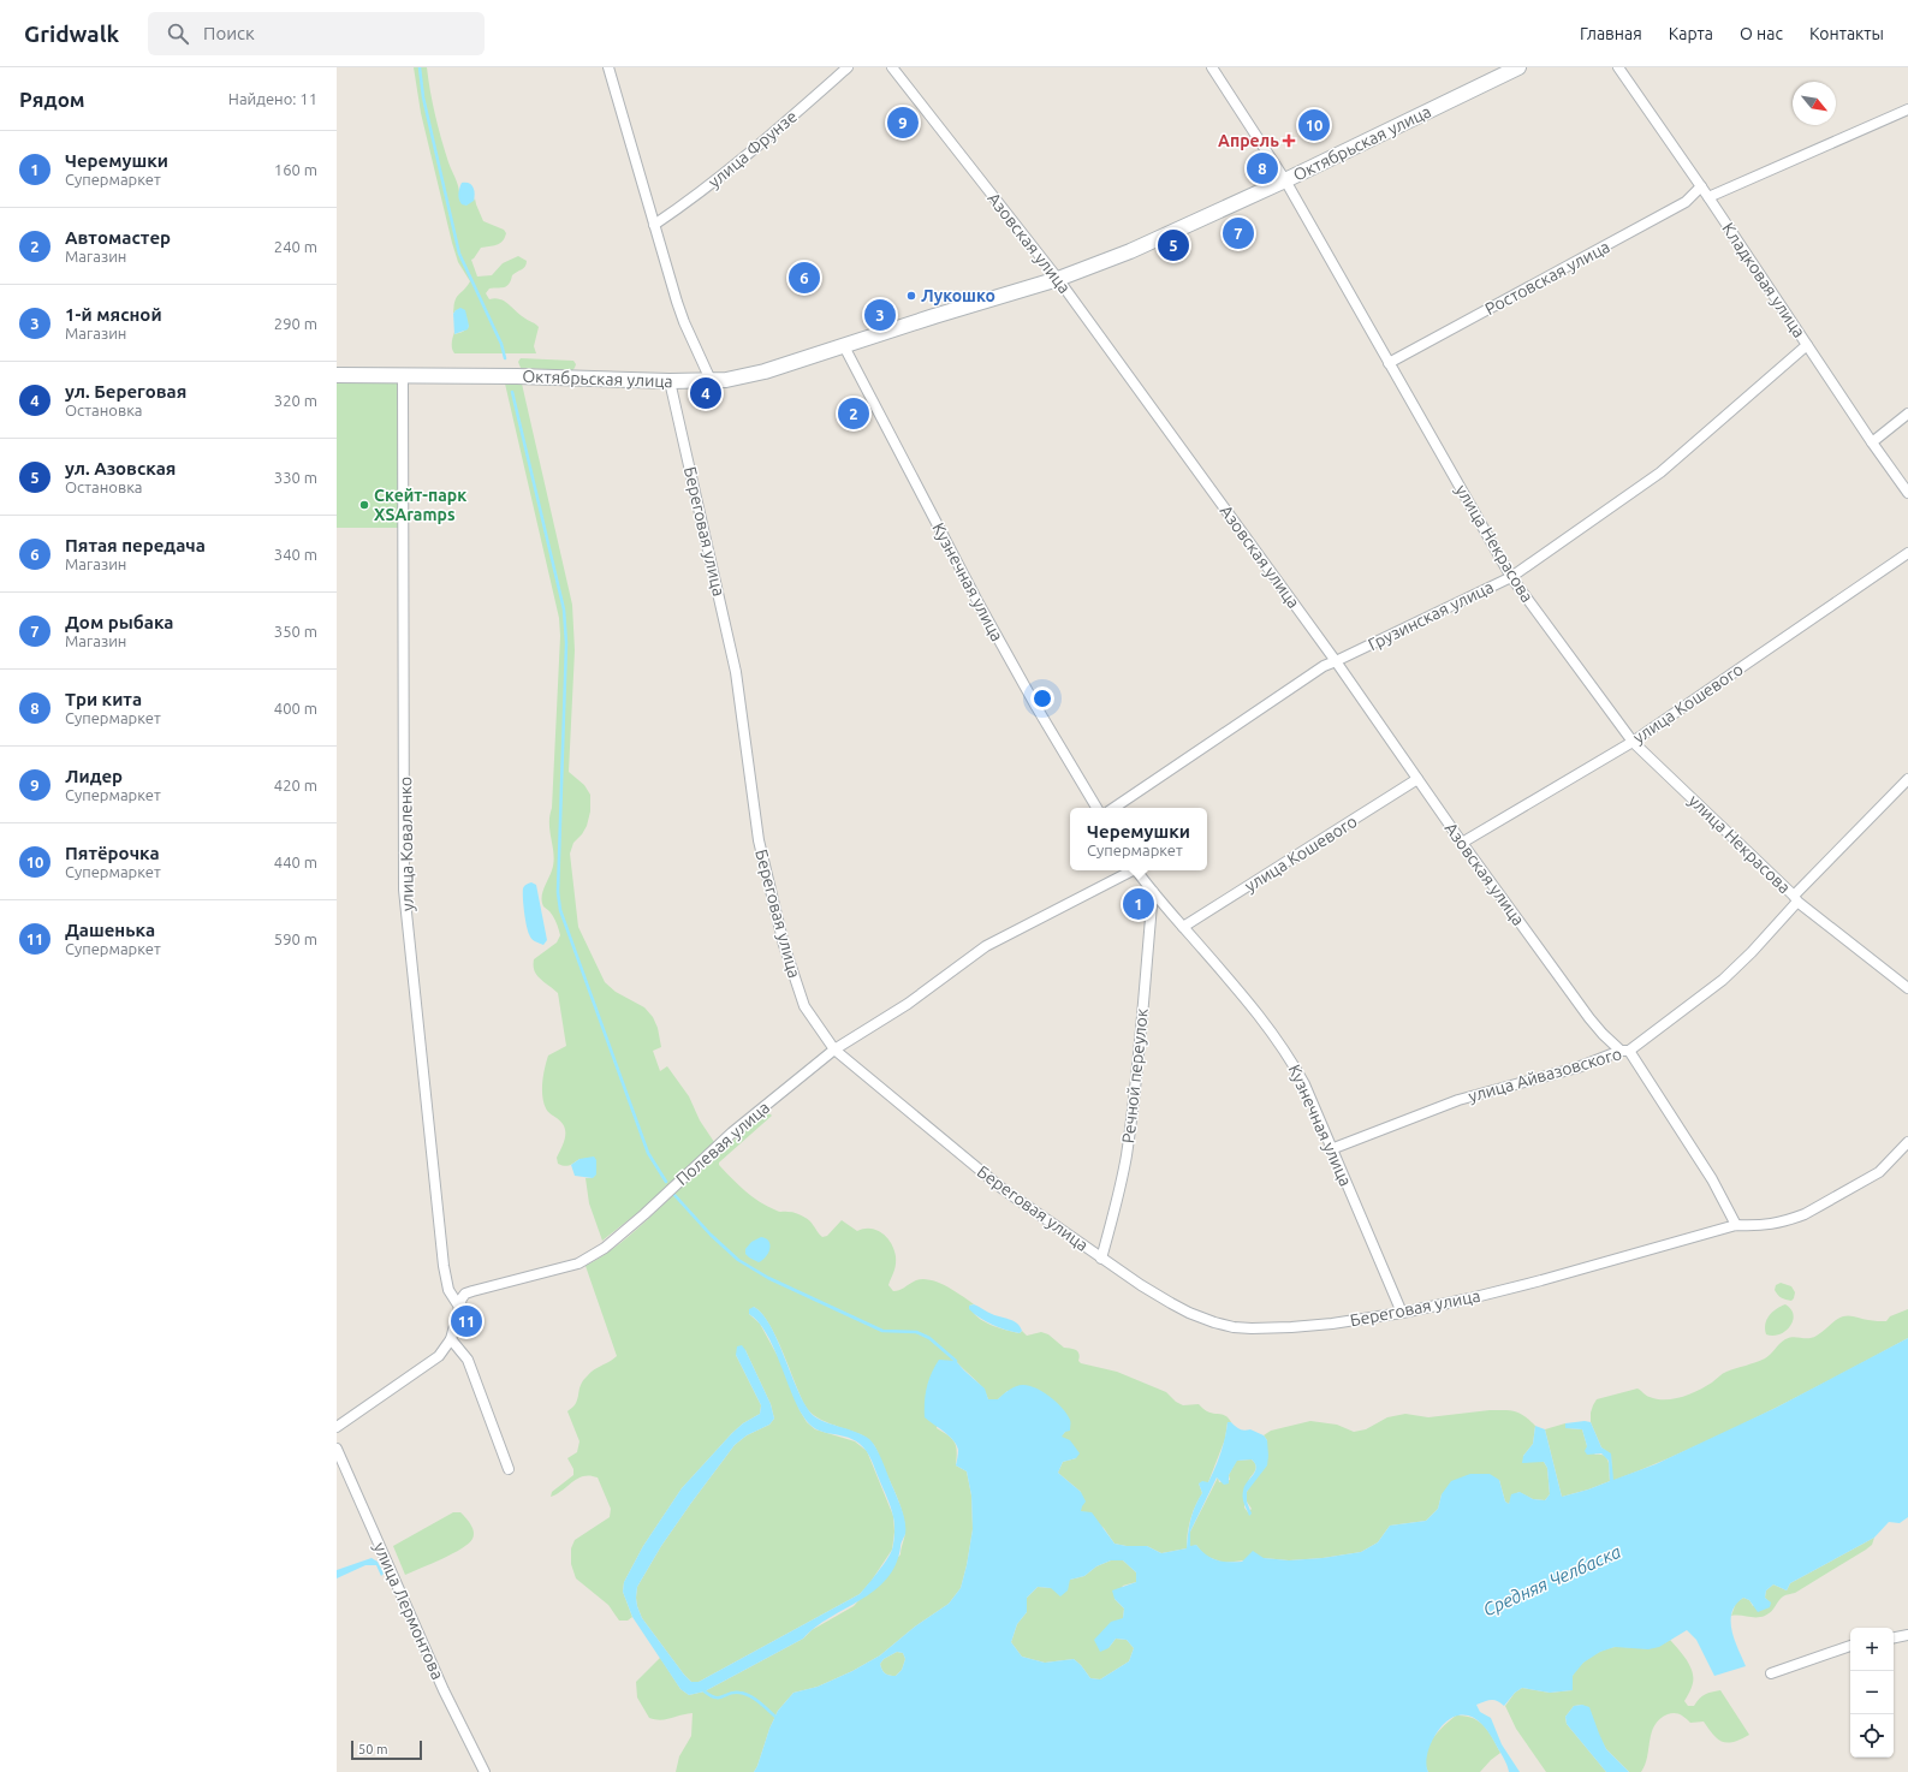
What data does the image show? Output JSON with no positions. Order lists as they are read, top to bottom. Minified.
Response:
{"streets":{"street":["Октябрьская улица","улица Фрунзе","Азовская улица","Ростовская улица","Кладковая улица","Береговая улица","улица Некрасова","Кузнечная улица","Грузинская улица","улица Кошевого","улица Коваленко","улица Айвазовского","Речной переулок","Полевая улица","улица Лермонтова"]},"crossings":[["Октябрьская улица","Азовская улица"],["Октябрьская улица","Береговая улица"],["Октябрьская улица","улица Некрасова"],["Октябрьская улица","Кузнечная улица"],["Октябрьская улица","улица Коваленко"],["Азовская улица","Береговая улица"],["Азовская улица","Грузинская улица"],["Азовская улица","улица Кошевого"],["Азовская улица","улица Айвазовского"],["Ростовская улица","Кладковая улица"],["Ростовская улица","улица Некрасова"],["Кладковая улица","Грузинская улица"],["Береговая улица","Кузнечная улица"],["Береговая улица","Речной переулок"],["Береговая улица","Полевая улица"],["улица Некрасова","Грузинская улица"],["улица Некрасова","улица Кошевого"],["улица Некрасова","улица Айвазовского"],["Кузнечная улица","улица Кошевого"],["Кузнечная улица","улица Айвазовского"],["Кузнечная улица","Речной переулок"],["улица Коваленко","Полевая улица"]],"water":["Средняя Челбаска"],"places":{"health":["Апрель"],"other":["Лукошко","Скейт-парк XSAramps"]},"scale_bar":"50 m","north":"bottom right","page":{"header":"Gridwalk","search":"Поиск","nav":["Главная","Карта","О нас","Контакты"],"heading":["Рядом","Найдено: 11"],"pins":["9","10","8","7","5","6","3","4","2","1","11"],"list":[{"mark":"1","name":"Черемушки","note":"Супермаркет","value":"160 m"},{"mark":"2","name":"Автомастер","note":"Магазин","value":"240 m"},{"mark":"3","name":"1-й мясной","note":"Магазин","value":"290 m"},{"mark":"4","name":"ул. Береговая","note":"Остановка","value":"320 m"},{"mark":"5","name":"ул. Азовская","note":"Остановка","value":"330 m"},{"mark":"6","name":"Пятая передача","note":"Магазин","value":"340 m"},{"mark":"7","name":"Дом рыбака","note":"Магазин","value":"350 m"},{"mark":"8","name":"Три кита","note":"Супермаркет","value":"400 m"},{"mark":"9","name":"Лидер","note":"Супермаркет","value":"420 m"},{"mark":"10","name":"Пятёрочка","note":"Супермаркет","value":"440 m"},{"mark":"11","name":"Дашенька","note":"Супермаркет","value":"590 m"}],"popup":["Черемушки","Супермаркет"],"map_buttons":["+","−"],"scale":"50 m"}}
